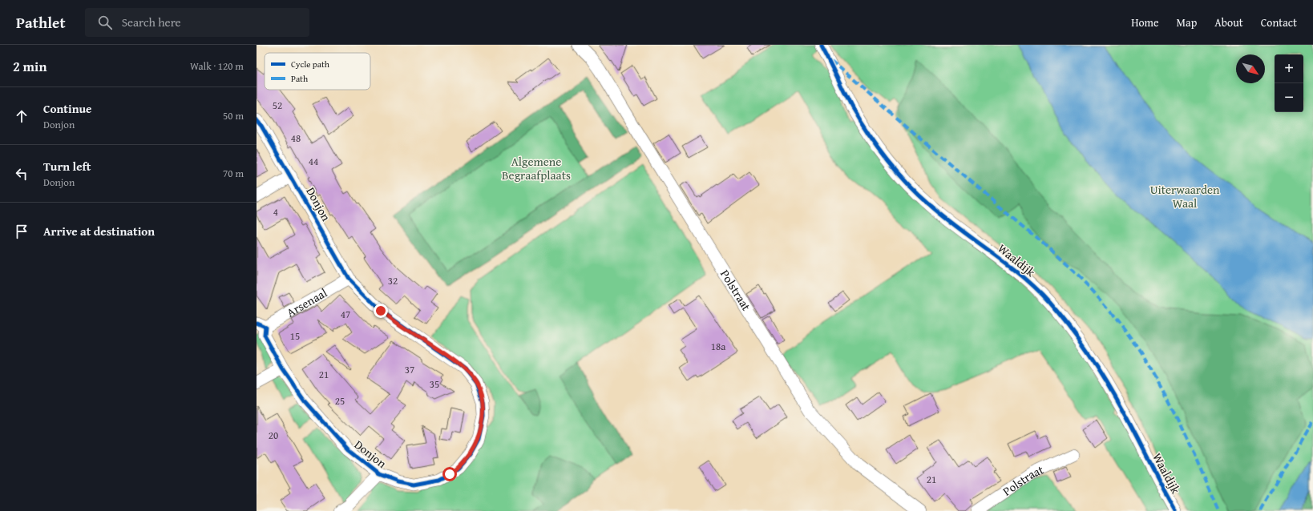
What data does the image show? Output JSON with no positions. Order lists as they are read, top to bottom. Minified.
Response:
{"streets":{"street":["Donjon","Waaldijk","Polstraat","Arsenaal"]},"crossings":[["Donjon","Arsenaal"]],"parks":["Algemene Begraafplaats","Uiterwaarden Waal"],"house_numbers":["52","48","44","4","32","47","15","18a","37","21","35","25","20","21"],"legend":["Cycle path","Path"],"north":"bottom right","page":{"header":"Pathlet","search":"Search here","nav":["Home","Map","About","Contact"],"heading":["2 min","Walk · 120 m"],"map_buttons":["+","−"],"list":[["Continue","Donjon","50 m"],["Turn left","Donjon","70 m"],"Arrive at destination"]}}
